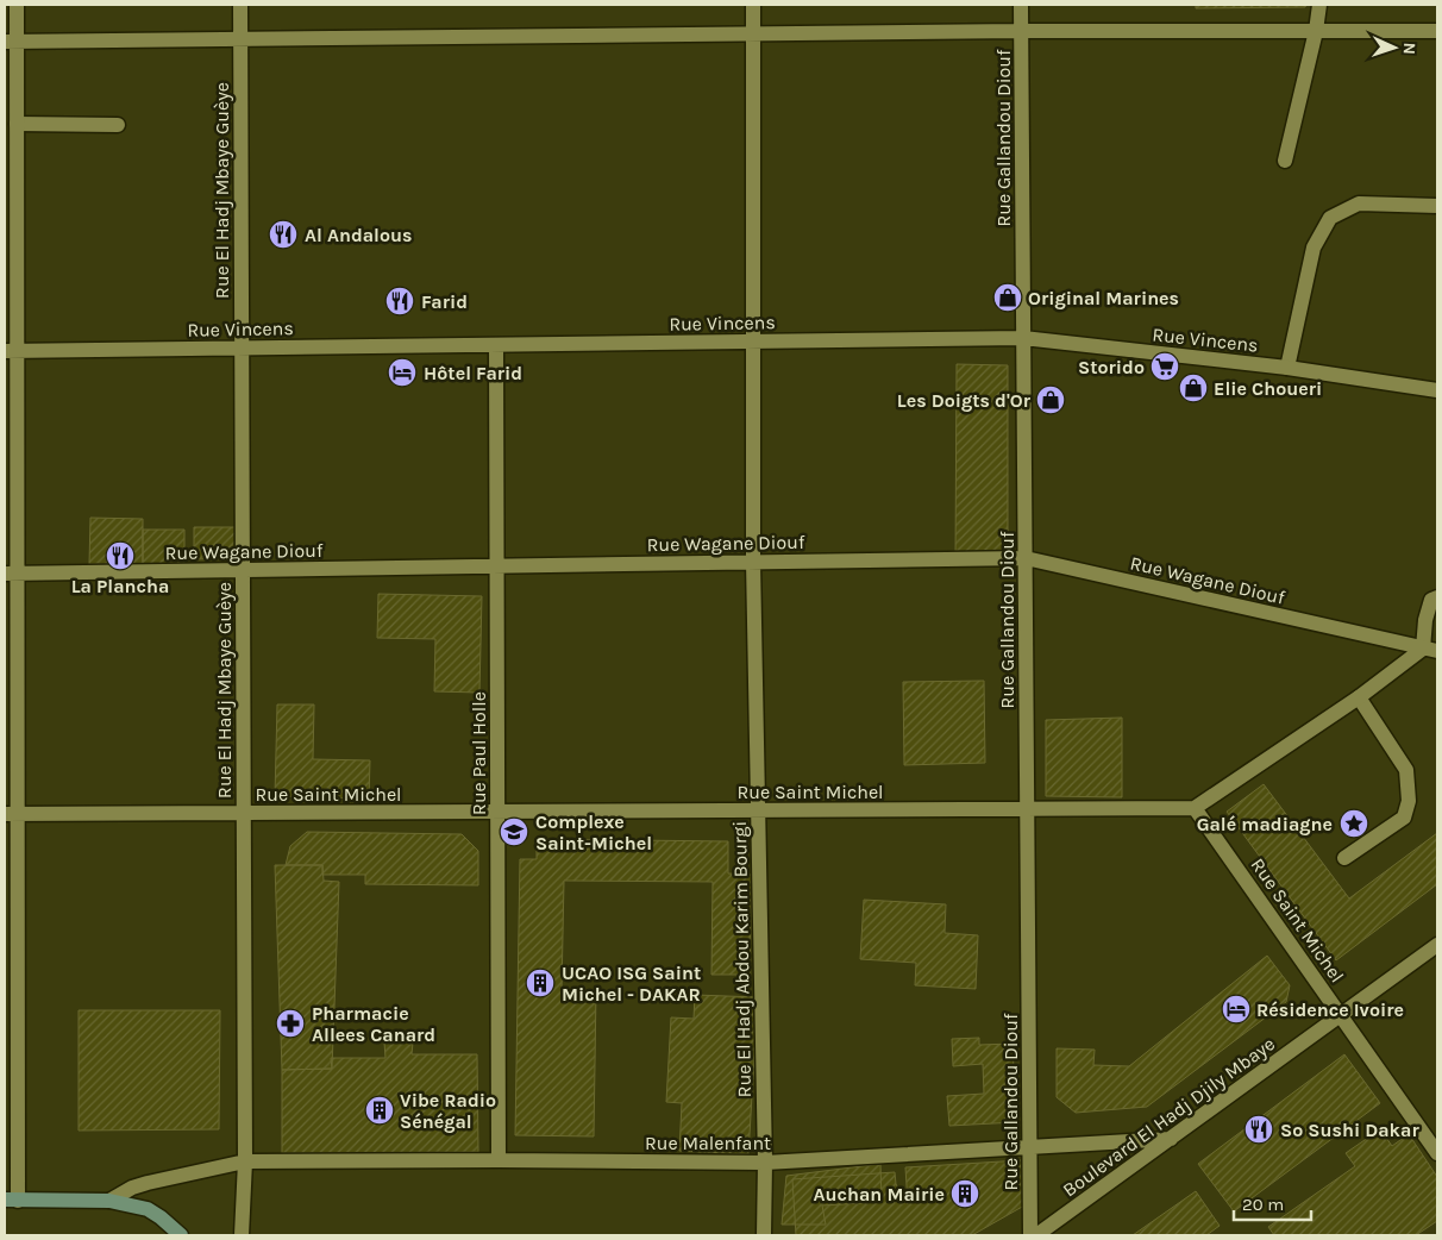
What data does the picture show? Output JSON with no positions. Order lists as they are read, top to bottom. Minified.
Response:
{"streets":{"street":["Rue Gallandou Diouf","Rue El Hadj Mbaye Guèye","Rue Vincens","Rue Wagane Diouf","Rue Paul Holle","Rue Saint Michel","Rue El Hadj Abdou Karim Bourgi","Boulevard El Hadj Djily Mbaye","Rue Malenfant"]},"crossings":[["Rue Gallandou Diouf","Rue Vincens"],["Rue Gallandou Diouf","Rue Wagane Diouf"],["Rue Gallandou Diouf","Rue Saint Michel"],["Rue Gallandou Diouf","Rue Malenfant"],["Rue El Hadj Mbaye Guèye","Rue Vincens"],["Rue El Hadj Mbaye Guèye","Rue Wagane Diouf"],["Rue El Hadj Mbaye Guèye","Rue Saint Michel"],["Rue El Hadj Mbaye Guèye","Rue Malenfant"],["Rue Vincens","Rue Paul Holle"],["Rue Vincens","Rue El Hadj Abdou Karim Bourgi"],["Rue Wagane Diouf","Rue Paul Holle"],["Rue Wagane Diouf","Rue El Hadj Abdou Karim Bourgi"],["Rue Paul Holle","Rue Saint Michel"],["Rue Paul Holle","Rue Malenfant"],["Rue Saint Michel","Rue El Hadj Abdou Karim Bourgi"],["Rue Saint Michel","Boulevard El Hadj Djily Mbaye"],["Rue El Hadj Abdou Karim Bourgi","Rue Malenfant"],["Boulevard El Hadj Djily Mbaye","Rue Malenfant"]],"places":{"restaurant":["Al Andalous","Farid","La Plancha","So Sushi Dakar"],"shop":["Original Marines","Elie Choueri","Les Doigts d'Or"],"supermarket":["Storido"],"hotel":["Hôtel Farid","Résidence Ivoire"],"place":["Galé madiagne"],"school or university":["Complexe Saint-Michel"],"building":["UCAO ISG Saint Michel - DAKAR","Vibe Radio Sénégal","Auchan Mairie"],"pharmacy":["Pharmacie Allees Canard"]},"scale_bar":"20 m","north":"right"}
